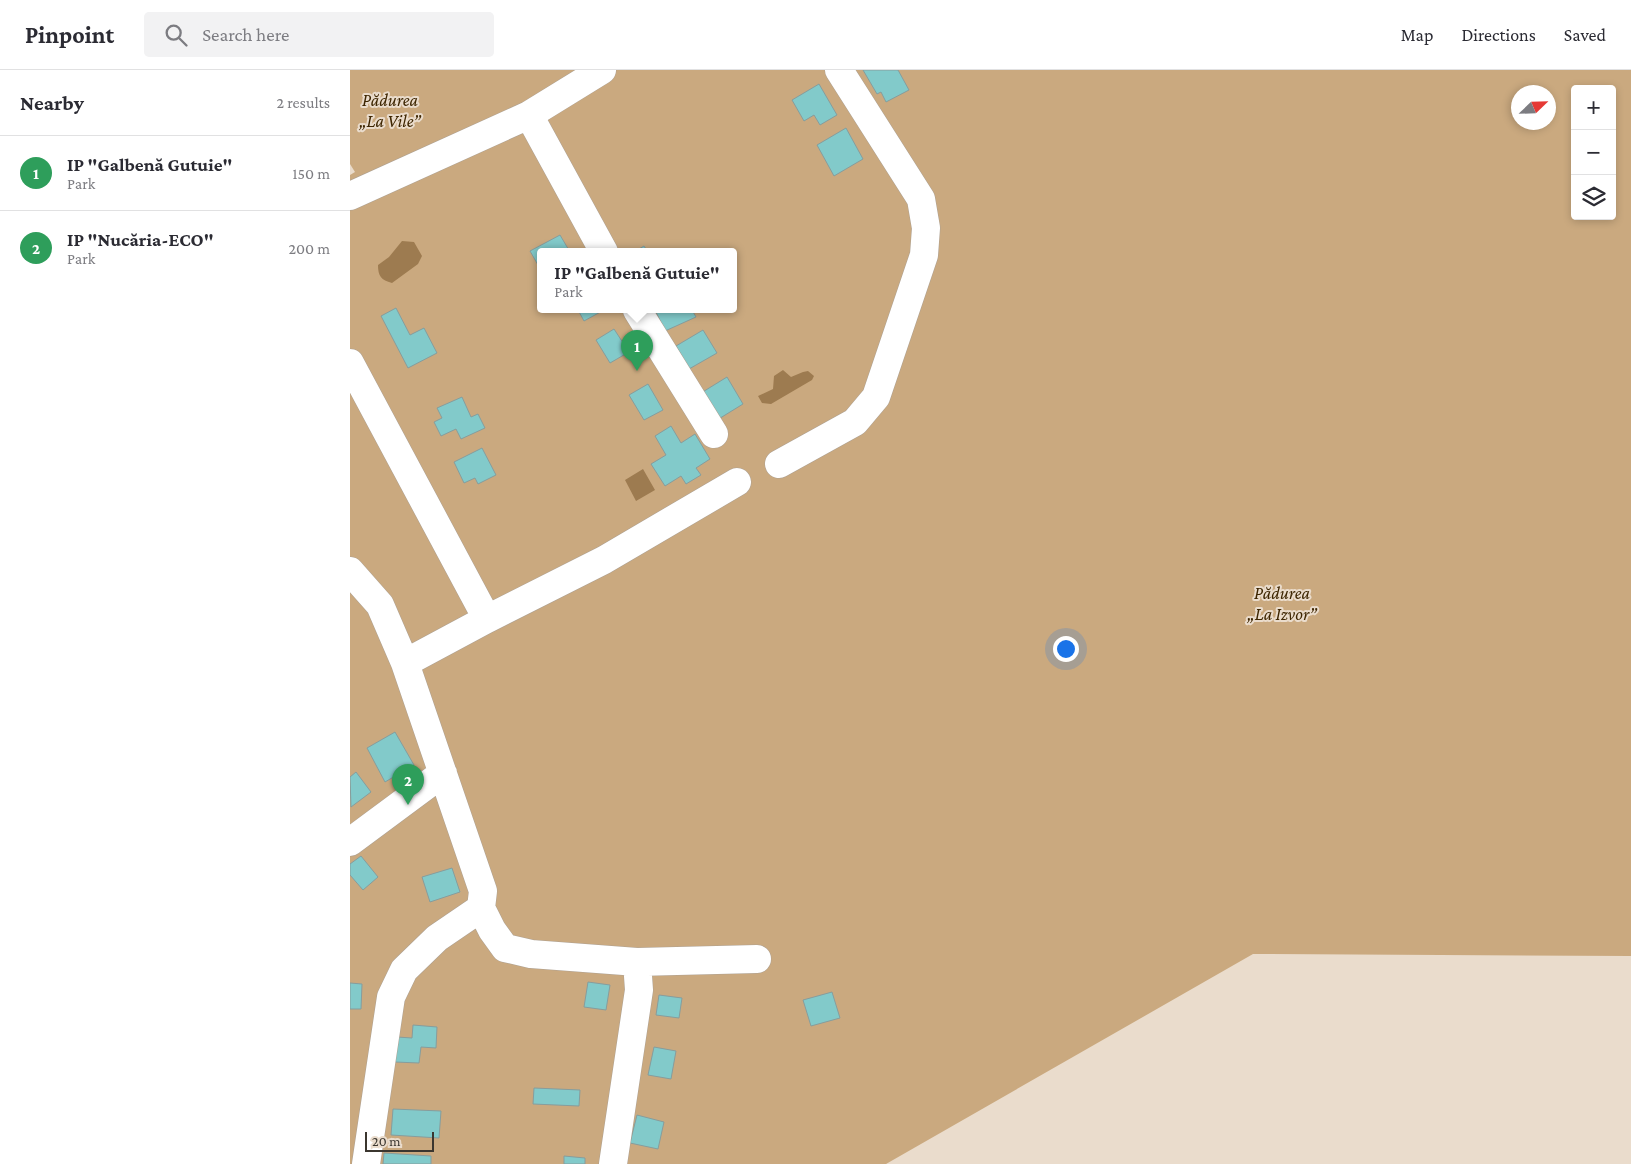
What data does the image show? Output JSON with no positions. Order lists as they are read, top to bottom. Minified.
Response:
{"parks":["Pădurea „La Vile”","Pădurea „La Izvor”"],"scale_bar":"20 m","north":"top right","page":{"header":"Pinpoint","search":"Search here","nav":["Map","Directions","Saved"],"heading":["Nearby","2 results"],"map_buttons":["+","−"],"list":[{"mark":"1","name":"IP \"Galbenă Gutuie\"","note":"Park","value":"150 m"},{"mark":"2","name":"IP \"Nucăria-ECO\"","note":"Park","value":"200 m"}],"popup":["IP \"Galbenă Gutuie\"","Park"],"pins":["1","2"],"scale":"20 m"}}
